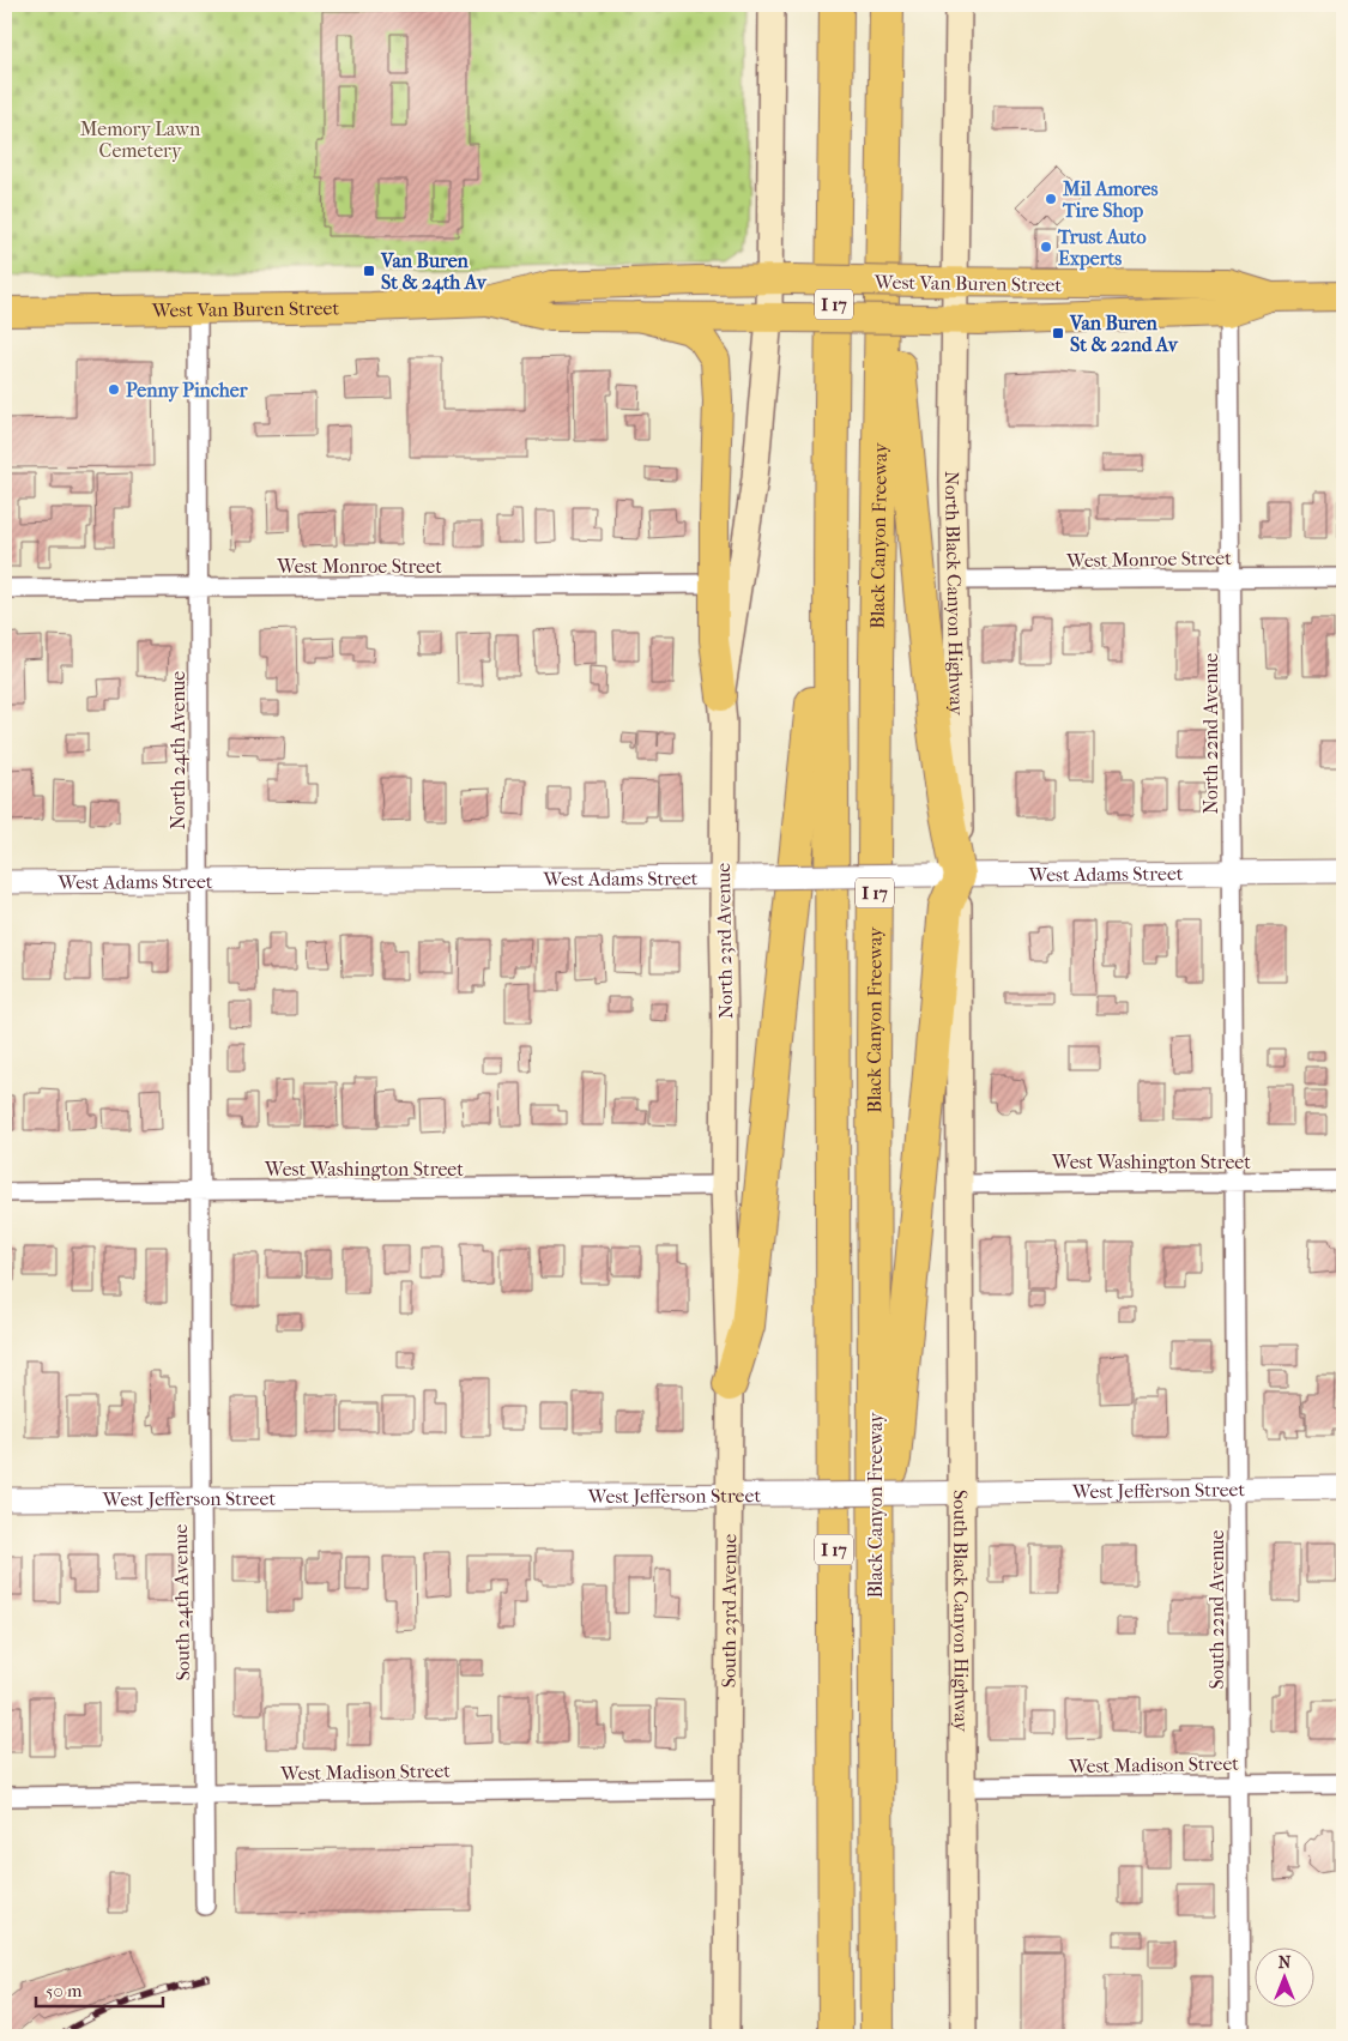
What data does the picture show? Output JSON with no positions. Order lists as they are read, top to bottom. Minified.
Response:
{"streets":{"highway":["I 17","Black Canyon Freeway"],"main road":["West Van Buren Street","North Black Canyon Highway","North 23rd Avenue","South 23rd Avenue","South Black Canyon Highway"],"street":["West Monroe Street","North 22nd Avenue","North 24th Avenue","West Adams Street","West Washington Street","West Jefferson Street","South 24th Avenue","South 22nd Avenue","West Madison Street"]},"crossings":[["West Van Buren Street","North Black Canyon Highway"],["West Van Buren Street","North 22nd Avenue"],["West Van Buren Street","North 24th Avenue"],["West Monroe Street","North Black Canyon Highway"],["West Monroe Street","North 22nd Avenue"],["West Monroe Street","North 24th Avenue"],["North Black Canyon Highway","West Adams Street"],["North Black Canyon Highway","West Washington Street"],["North Black Canyon Highway","South Black Canyon Highway"],["North 22nd Avenue","West Adams Street"],["North 22nd Avenue","West Washington Street"],["North 22nd Avenue","South 22nd Avenue"],["North 24th Avenue","West Adams Street"],["North 24th Avenue","West Washington Street"],["North 24th Avenue","South 24th Avenue"],["West Adams Street","North 23rd Avenue"],["North 23rd Avenue","West Washington Street"],["North 23rd Avenue","South 23rd Avenue"],["West Washington Street","South 24th Avenue"],["West Washington Street","South 22nd Avenue"],["West Washington Street","South 23rd Avenue"],["West Washington Street","South Black Canyon Highway"],["West Jefferson Street","South 24th Avenue"],["West Jefferson Street","South 22nd Avenue"],["West Jefferson Street","South 23rd Avenue"],["West Jefferson Street","South Black Canyon Highway"],["South 24th Avenue","West Madison Street"],["South 22nd Avenue","West Madison Street"],["South 23rd Avenue","West Madison Street"],["South Black Canyon Highway","West Madison Street"]],"parks":["Memory Lawn Cemetery"],"places":{"other":["Mil Amores Tire Shop","Trust Auto Experts","Penny Pincher"],"transit":["Van Buren St & 24th Av","Van Buren St & 22nd Av"]},"scale_bar":"50 m","north":"top"}
